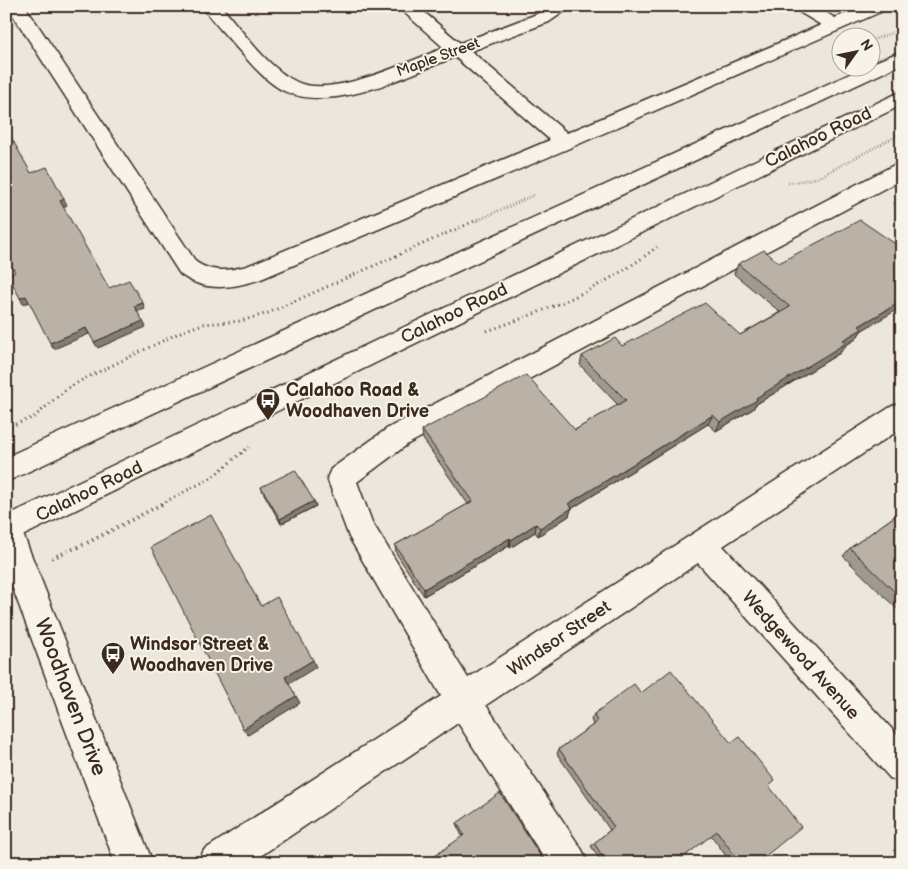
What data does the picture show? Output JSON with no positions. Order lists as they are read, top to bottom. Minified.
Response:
{"streets":{"main road":["Maple Street","Calahoo Road","Windsor Street","Wedgewood Avenue","Woodhaven Drive"]},"crossings":[["Calahoo Road","Woodhaven Drive"],["Windsor Street","Wedgewood Avenue"]],"places":{"bus stop":["Calahoo Road & Woodhaven Drive","Windsor Street & Woodhaven Drive"]},"north":"top right"}
